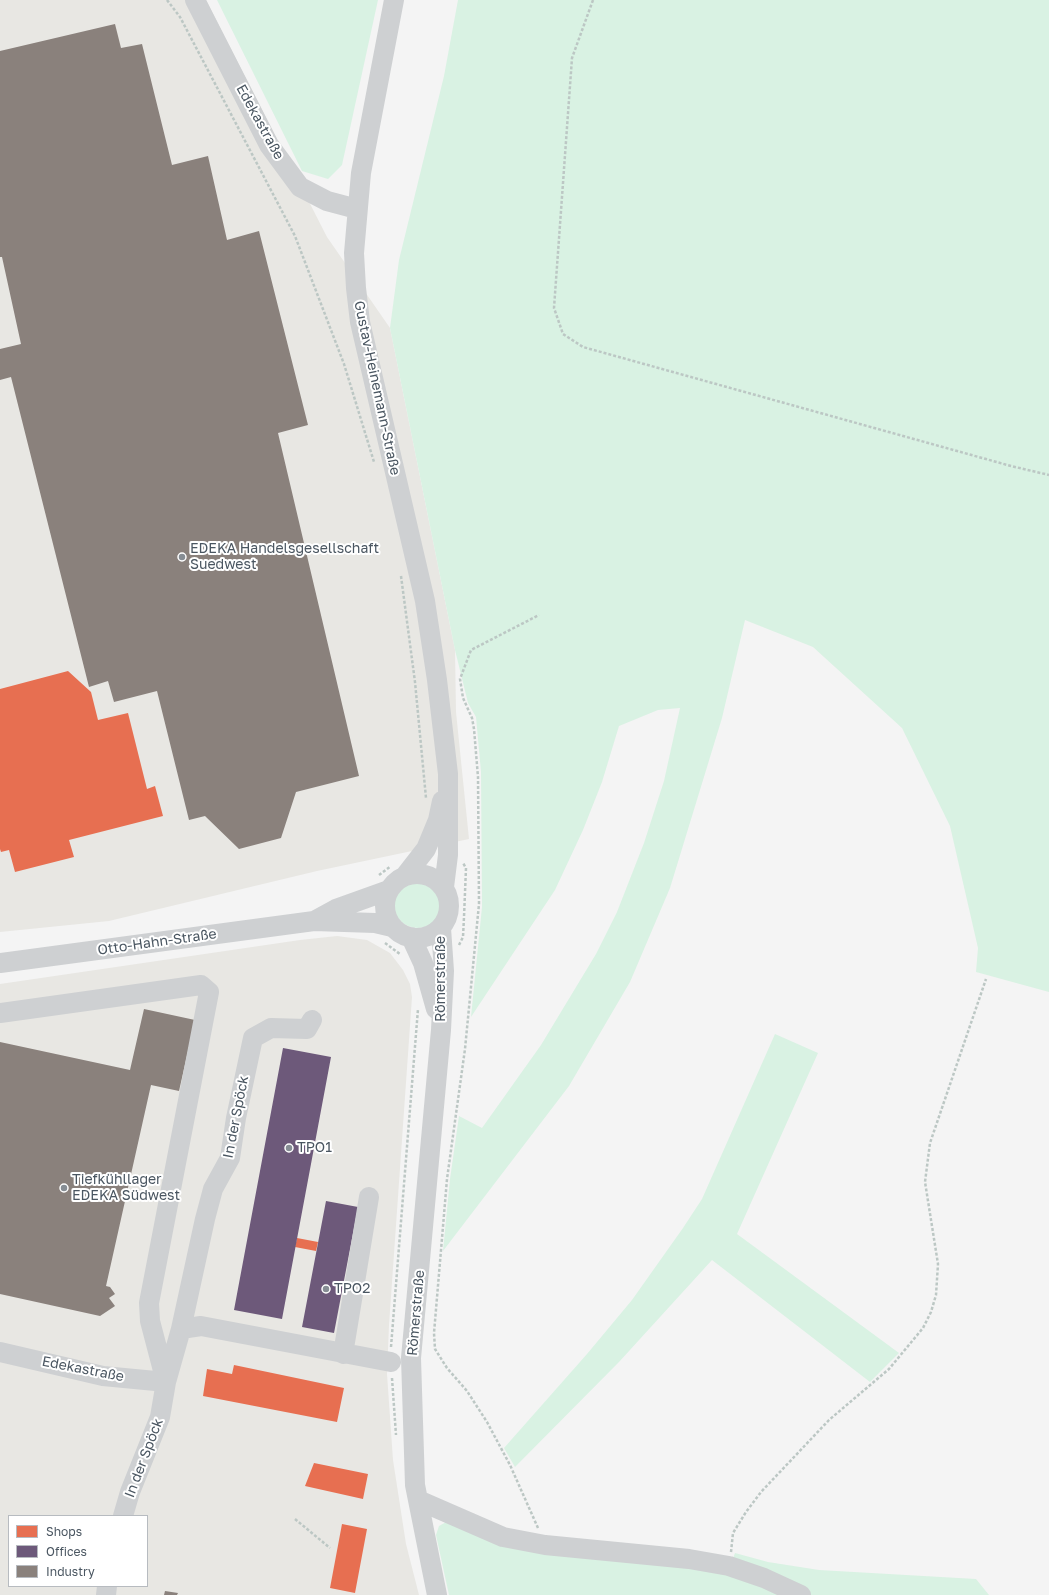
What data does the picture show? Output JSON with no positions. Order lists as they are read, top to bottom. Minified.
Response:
{"streets":{"street":["Edekastraße","Gustav-Heinemann-Straße","Otto-Hahn-Straße","Römerstraße","In der Spöck"]},"crossings":[["Edekastraße","Gustav-Heinemann-Straße"],["Edekastraße","In der Spöck"],["Gustav-Heinemann-Straße","Otto-Hahn-Straße"],["Otto-Hahn-Straße","Römerstraße"]],"places":["EDEKA Handelsgesellschaft Suedwest","TPO1","Tiefkühllager EDEKA Südwest","TPO2"],"legend":["Shops","Offices","Industry"]}
